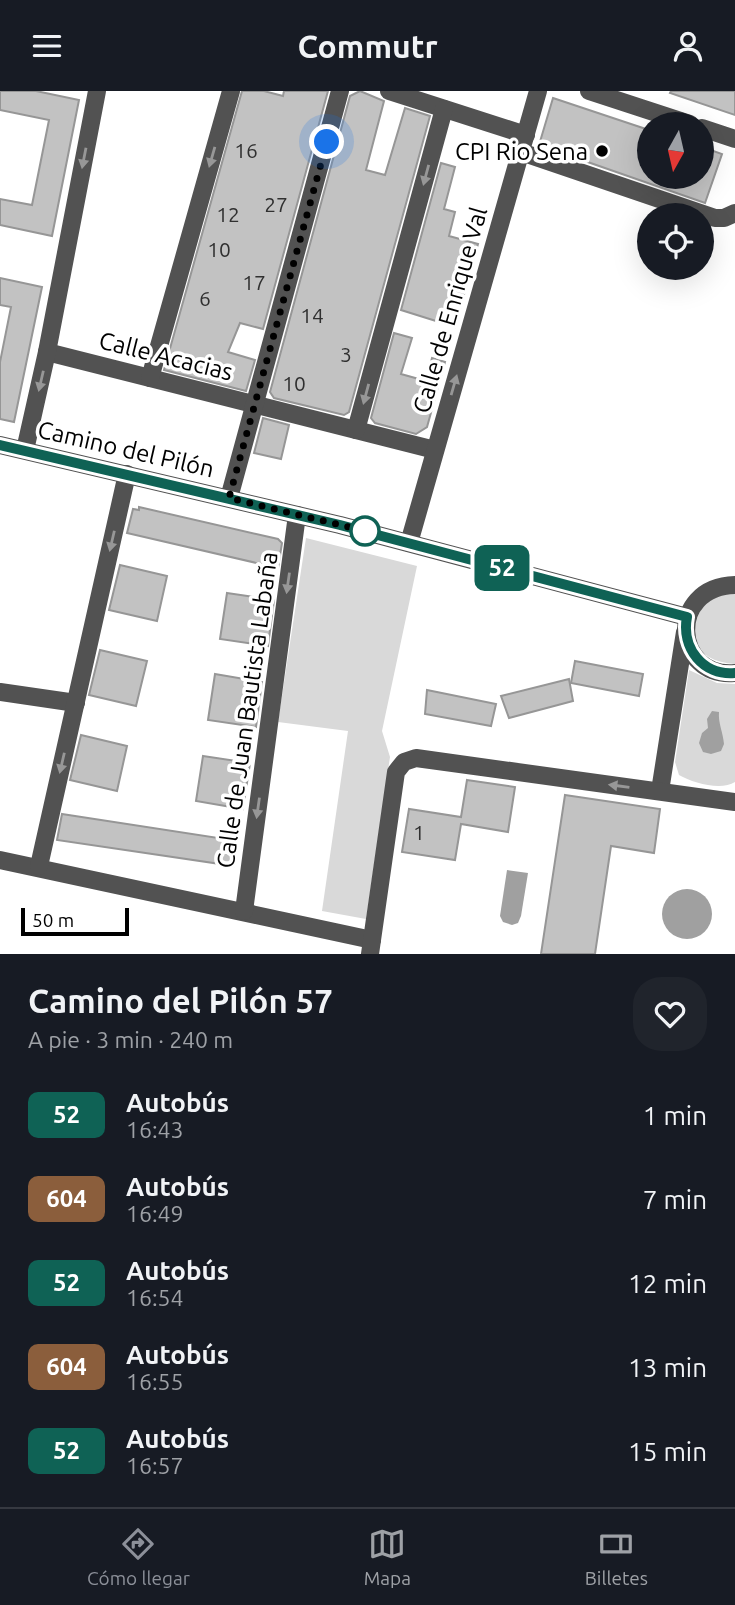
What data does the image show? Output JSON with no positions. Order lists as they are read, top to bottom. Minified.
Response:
{"streets":{"street":["Calle de Enrique Val","Calle Acacias","Camino del Pilón","Calle de Juan Bautista Labaña"]},"crossings":[["Calle de Enrique Val","Calle Acacias"],["Calle de Enrique Val","Camino del Pilón"],["Camino del Pilón","Calle de Juan Bautista Labaña"]],"one_way":["Calle de Juan Bautista Labaña"],"places":["CPI Rio Sena"],"lines":["bus line 52"],"house_numbers":["16","27","12","10","17","6","14","3","10","1"],"scale_bar":"50 m","north":"bottom","page":{"header":"Commutr","on_map":"52","scale":"50 m","heading":["Camino del Pilón 57","A pie · 3 min · 240 m"],"list":[{"mark":"52","name":"Autobús","note":"16:43","value":"1 min"},{"mark":"604","name":"Autobús","note":"16:49","value":"7 min"},{"mark":"52","name":"Autobús","note":"16:54","value":"12 min"},{"mark":"604","name":"Autobús","note":"16:55","value":"13 min"},{"mark":"52","name":"Autobús","note":"16:57","value":"15 min"}],"tabs":["Cómo llegar","Mapa","Billetes"]}}
